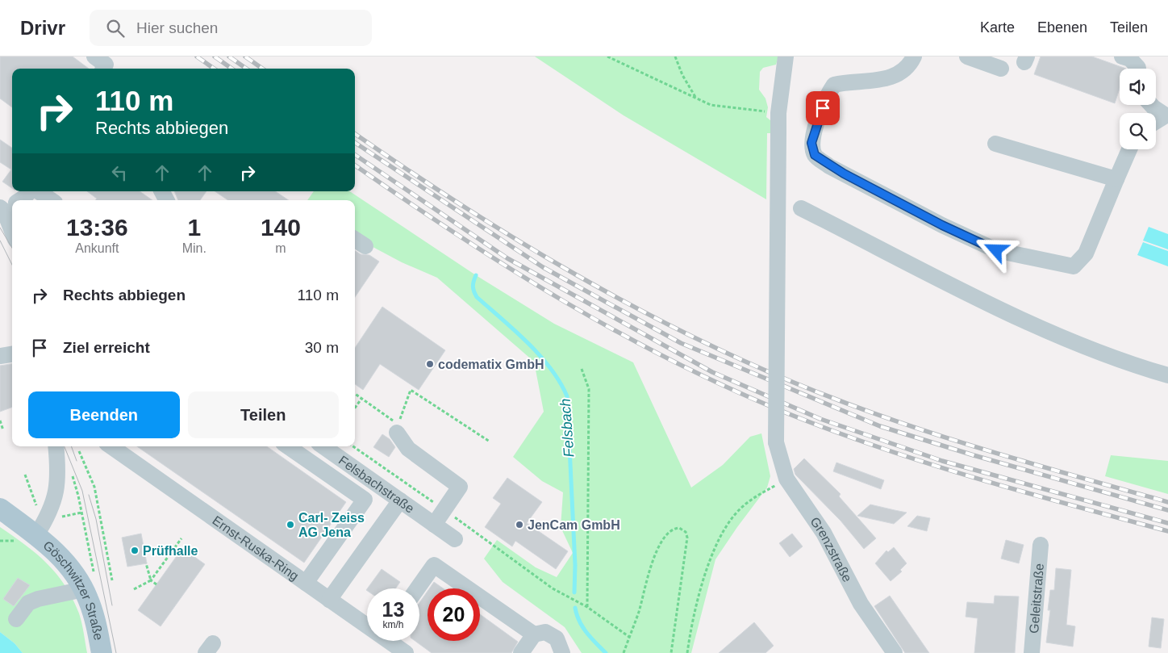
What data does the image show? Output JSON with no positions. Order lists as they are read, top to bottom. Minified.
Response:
{"streets":{"main road":["Göschwitzer Straße"],"street":["Felsbachstraße","Ernst-Ruska-Ring","Grenzstraße","Geleitstraße"]},"water":["Felsbach"],"places":["codematix GmbH","Carl- Zeiss AG Jena","JenCam GmbH","Prüfhalle"],"page":{"header":"Drivr","search":"Hier suchen","nav":["Karte","Ebenen","Teilen"],"turn":["110 m","Rechts abbiegen"],"eta":["13:36","Ankunft","1","Min.","140","m"],"list":[{"name":"Rechts abbiegen","value":"110 m"},{"name":"Ziel erreicht","value":"30 m"}],"buttons":["Beenden","Teilen"],"speed":"13 km/h","limit":"20"}}
